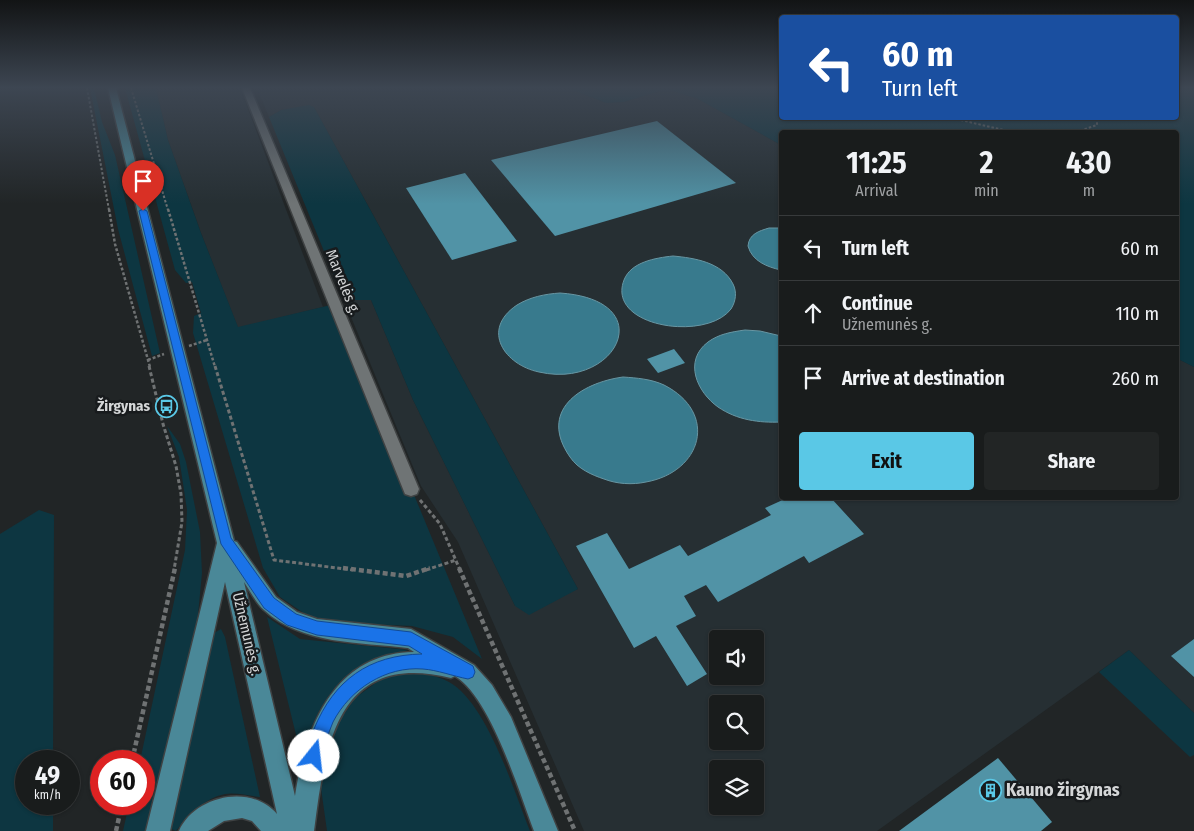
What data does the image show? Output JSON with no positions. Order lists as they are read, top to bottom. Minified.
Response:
{"streets":{"main road":["Užnemunės g."],"street":["Marvelės g."]},"places":{"bus stop":["Žirgynas"],"building":["Kauno žirgynas"]},"page":{"turn":["60 m","Turn left"],"eta":["11:25","Arrival","2","min","430","m"],"list":[{"name":"Turn left","value":"60 m"},{"name":"Continue","note":"Užnemunės g.","value":"110 m"},{"name":"Arrive at destination","value":"260 m"}],"buttons":["Exit","Share"],"speed":"49 km/h","limit":"60"}}
